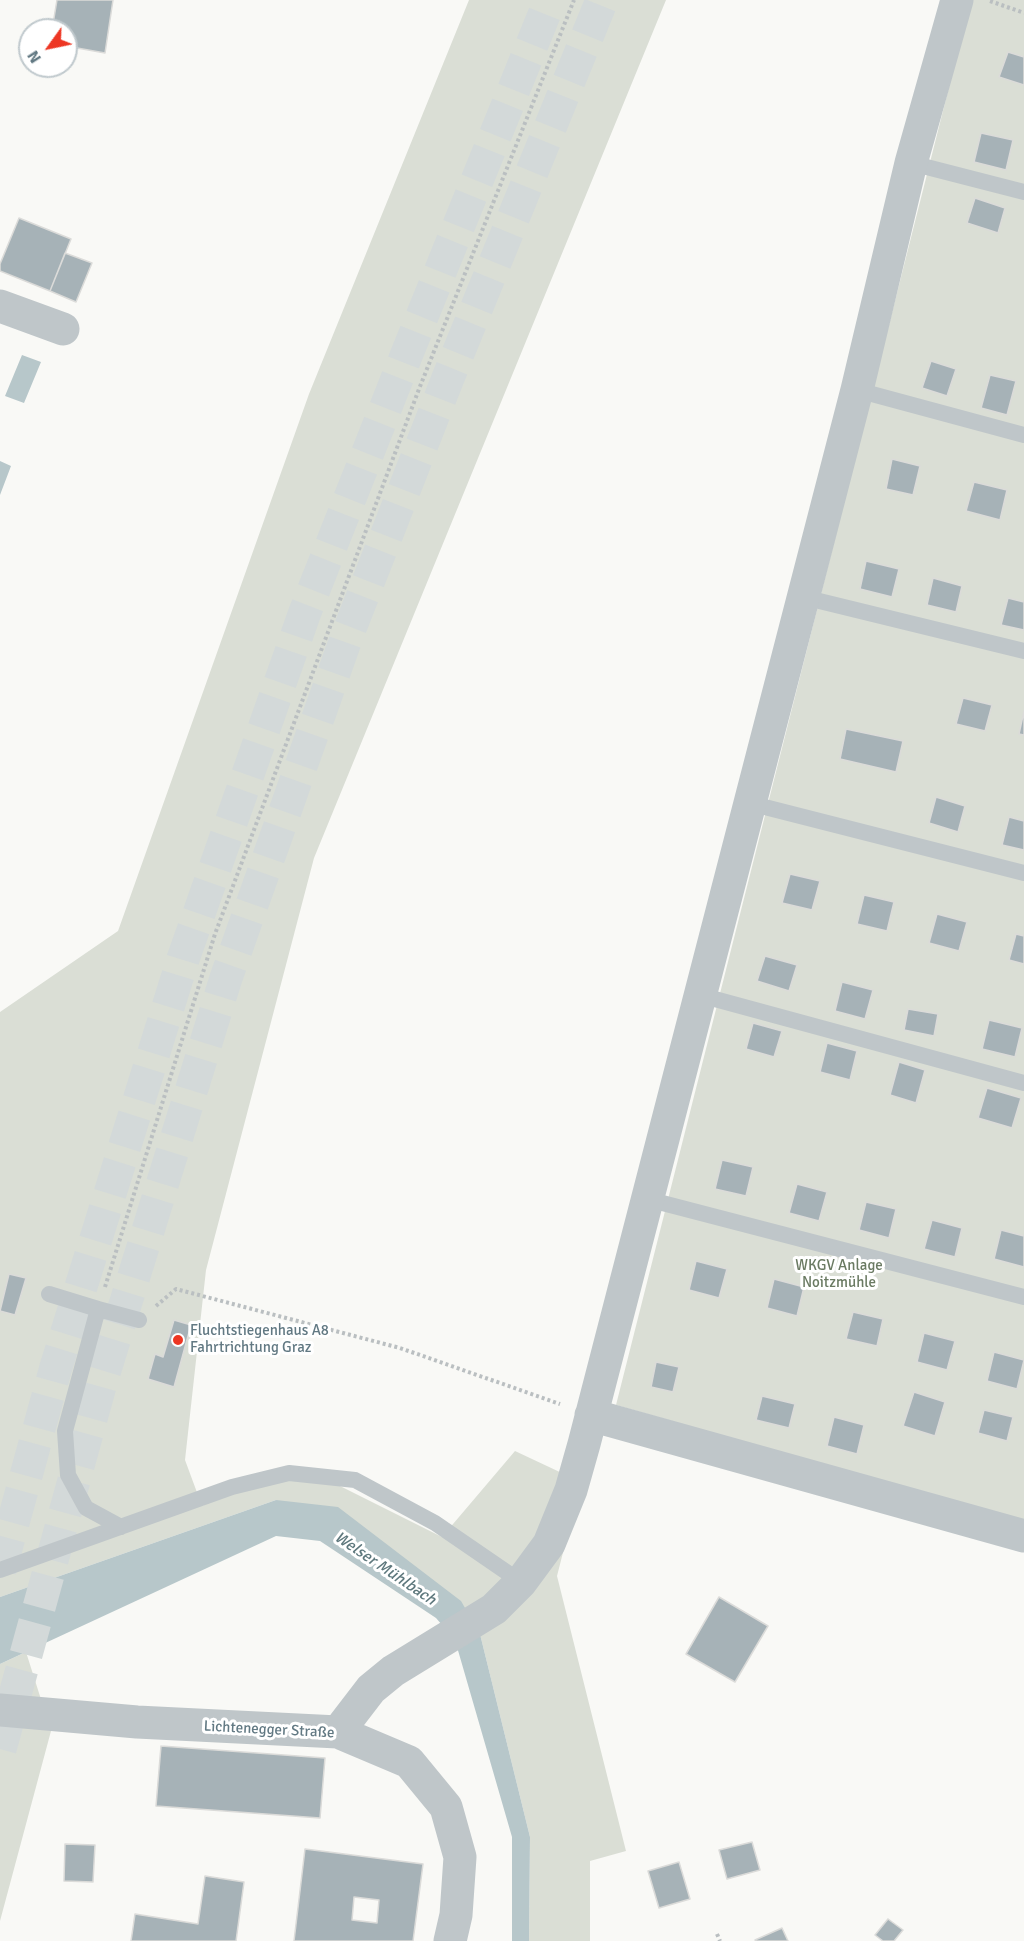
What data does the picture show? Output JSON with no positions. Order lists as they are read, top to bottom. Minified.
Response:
{"streets":{"street":["Lichtenegger Straße"]},"water":["Welser Mühlbach"],"parks":["WKGV Anlage Noitzmühle"],"places":["Fluchtstiegenhaus A8 Fahrtrichtung Graz"],"north":"bottom left"}
